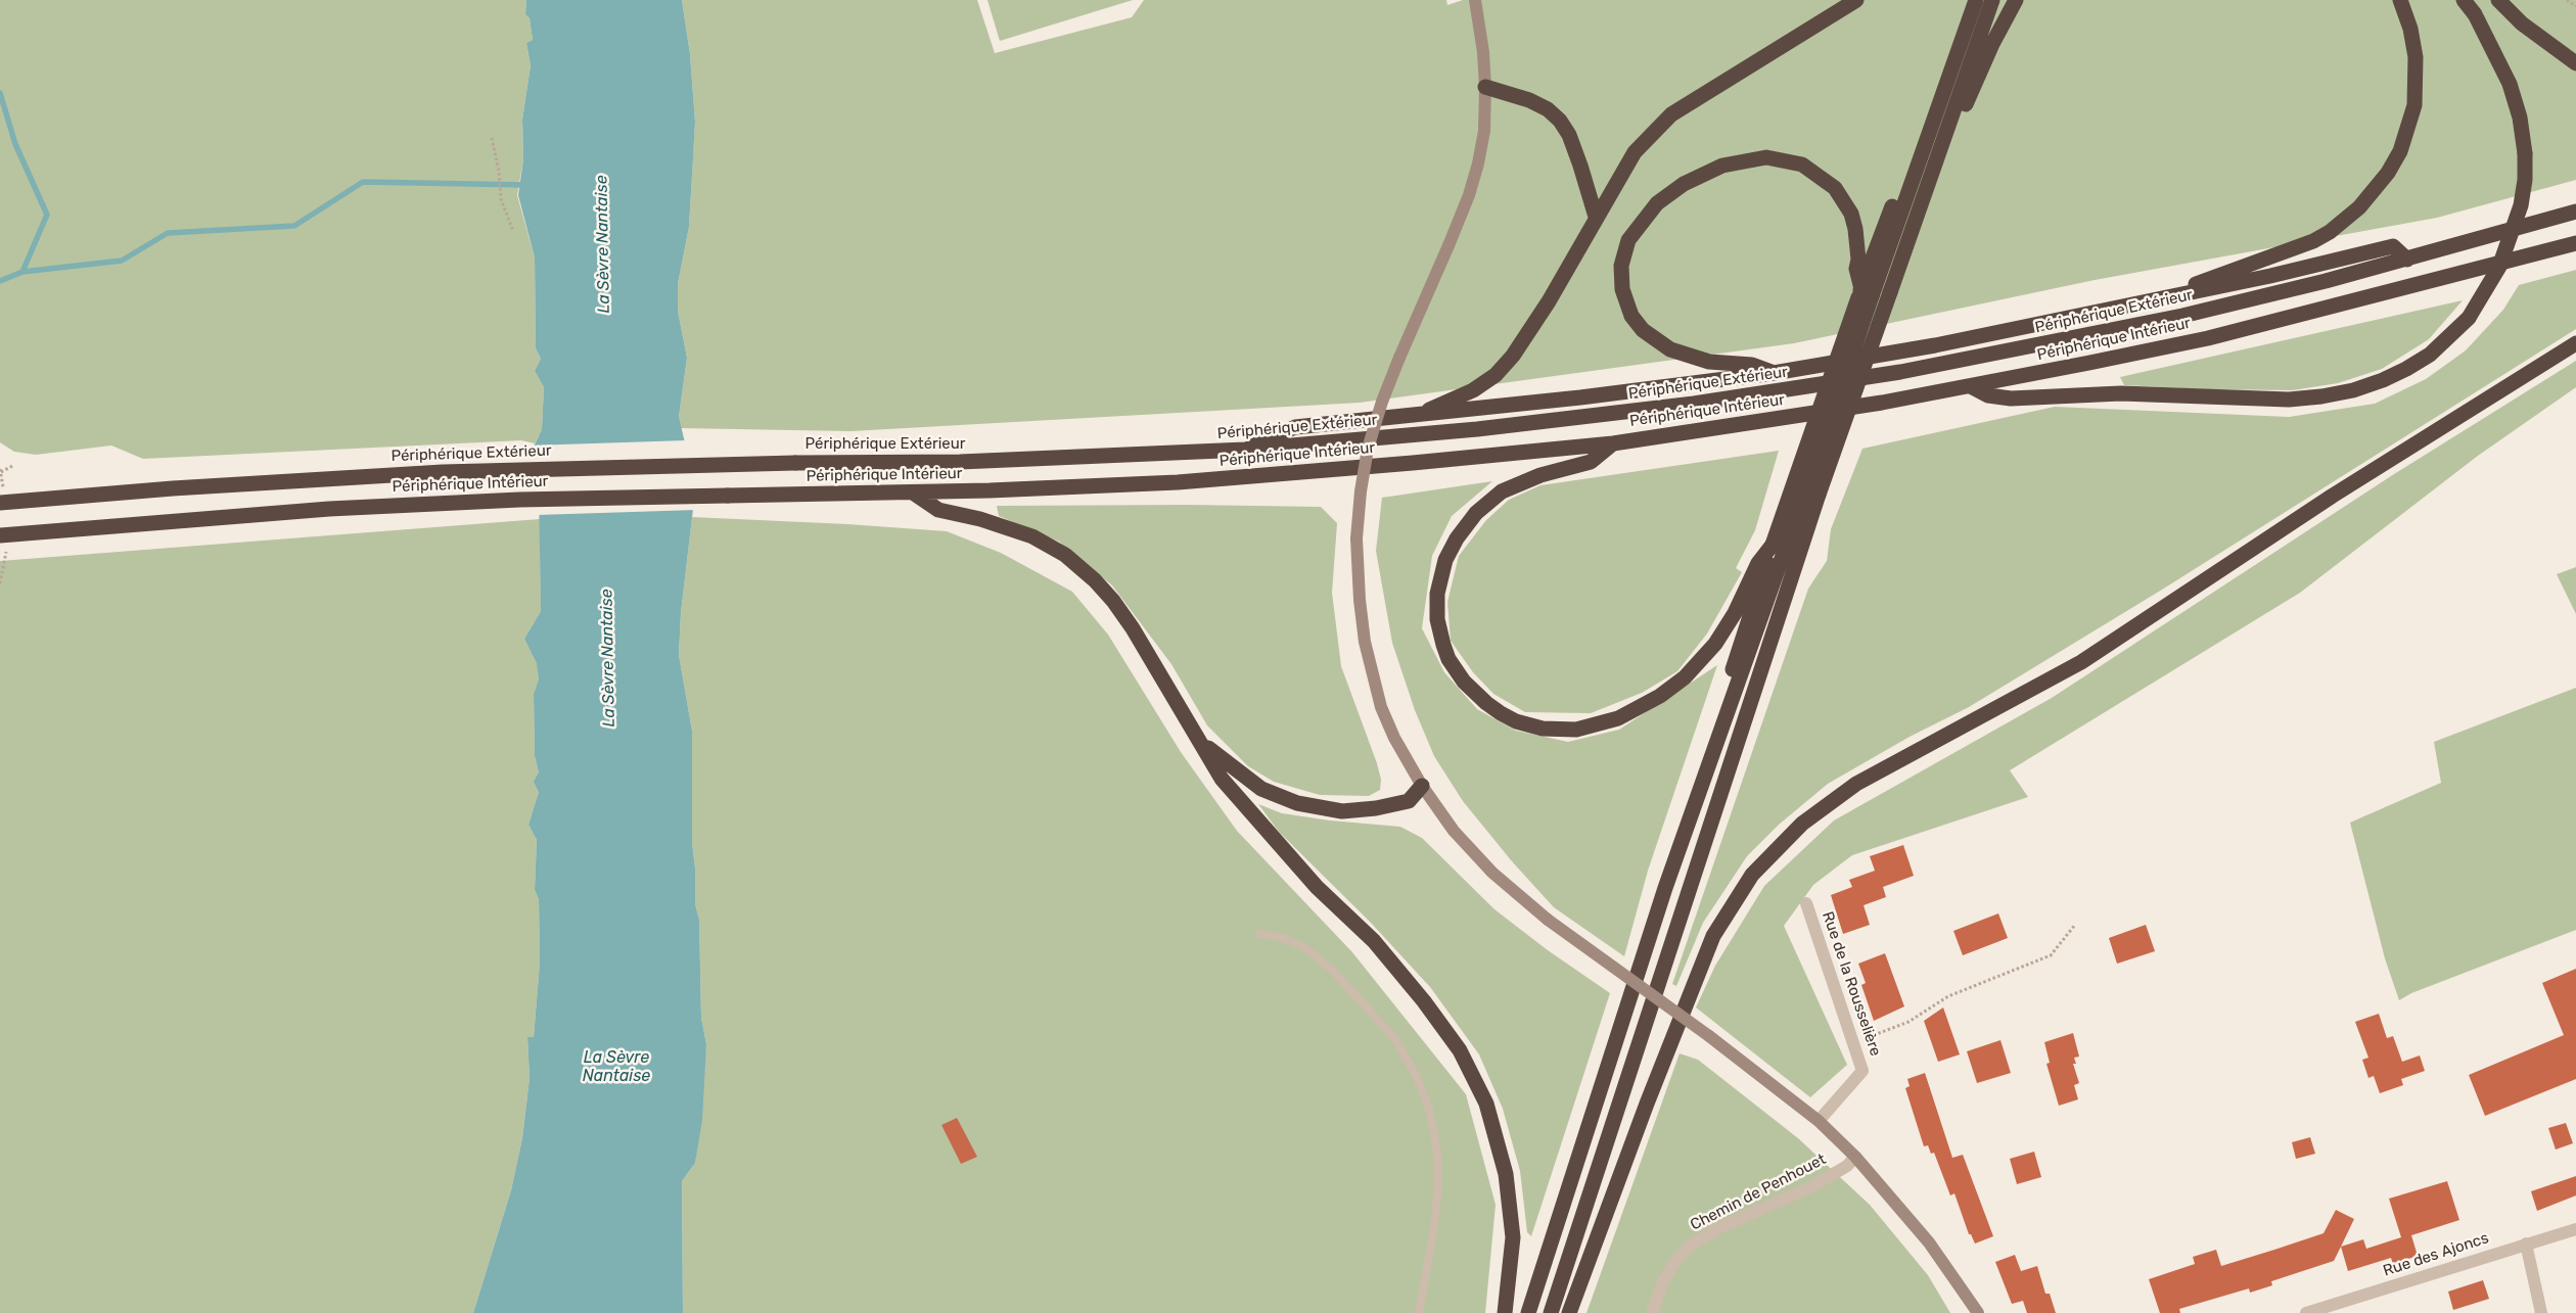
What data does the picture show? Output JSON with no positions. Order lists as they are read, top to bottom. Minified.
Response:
{"streets":{"highway":["Périphérique Extérieur","Périphérique Intérieur"],"street":["Rue de la Rousselière","Chemin de Penhouet","Rue des Ajoncs"]},"water":["La Sèvre Nantaise"]}
